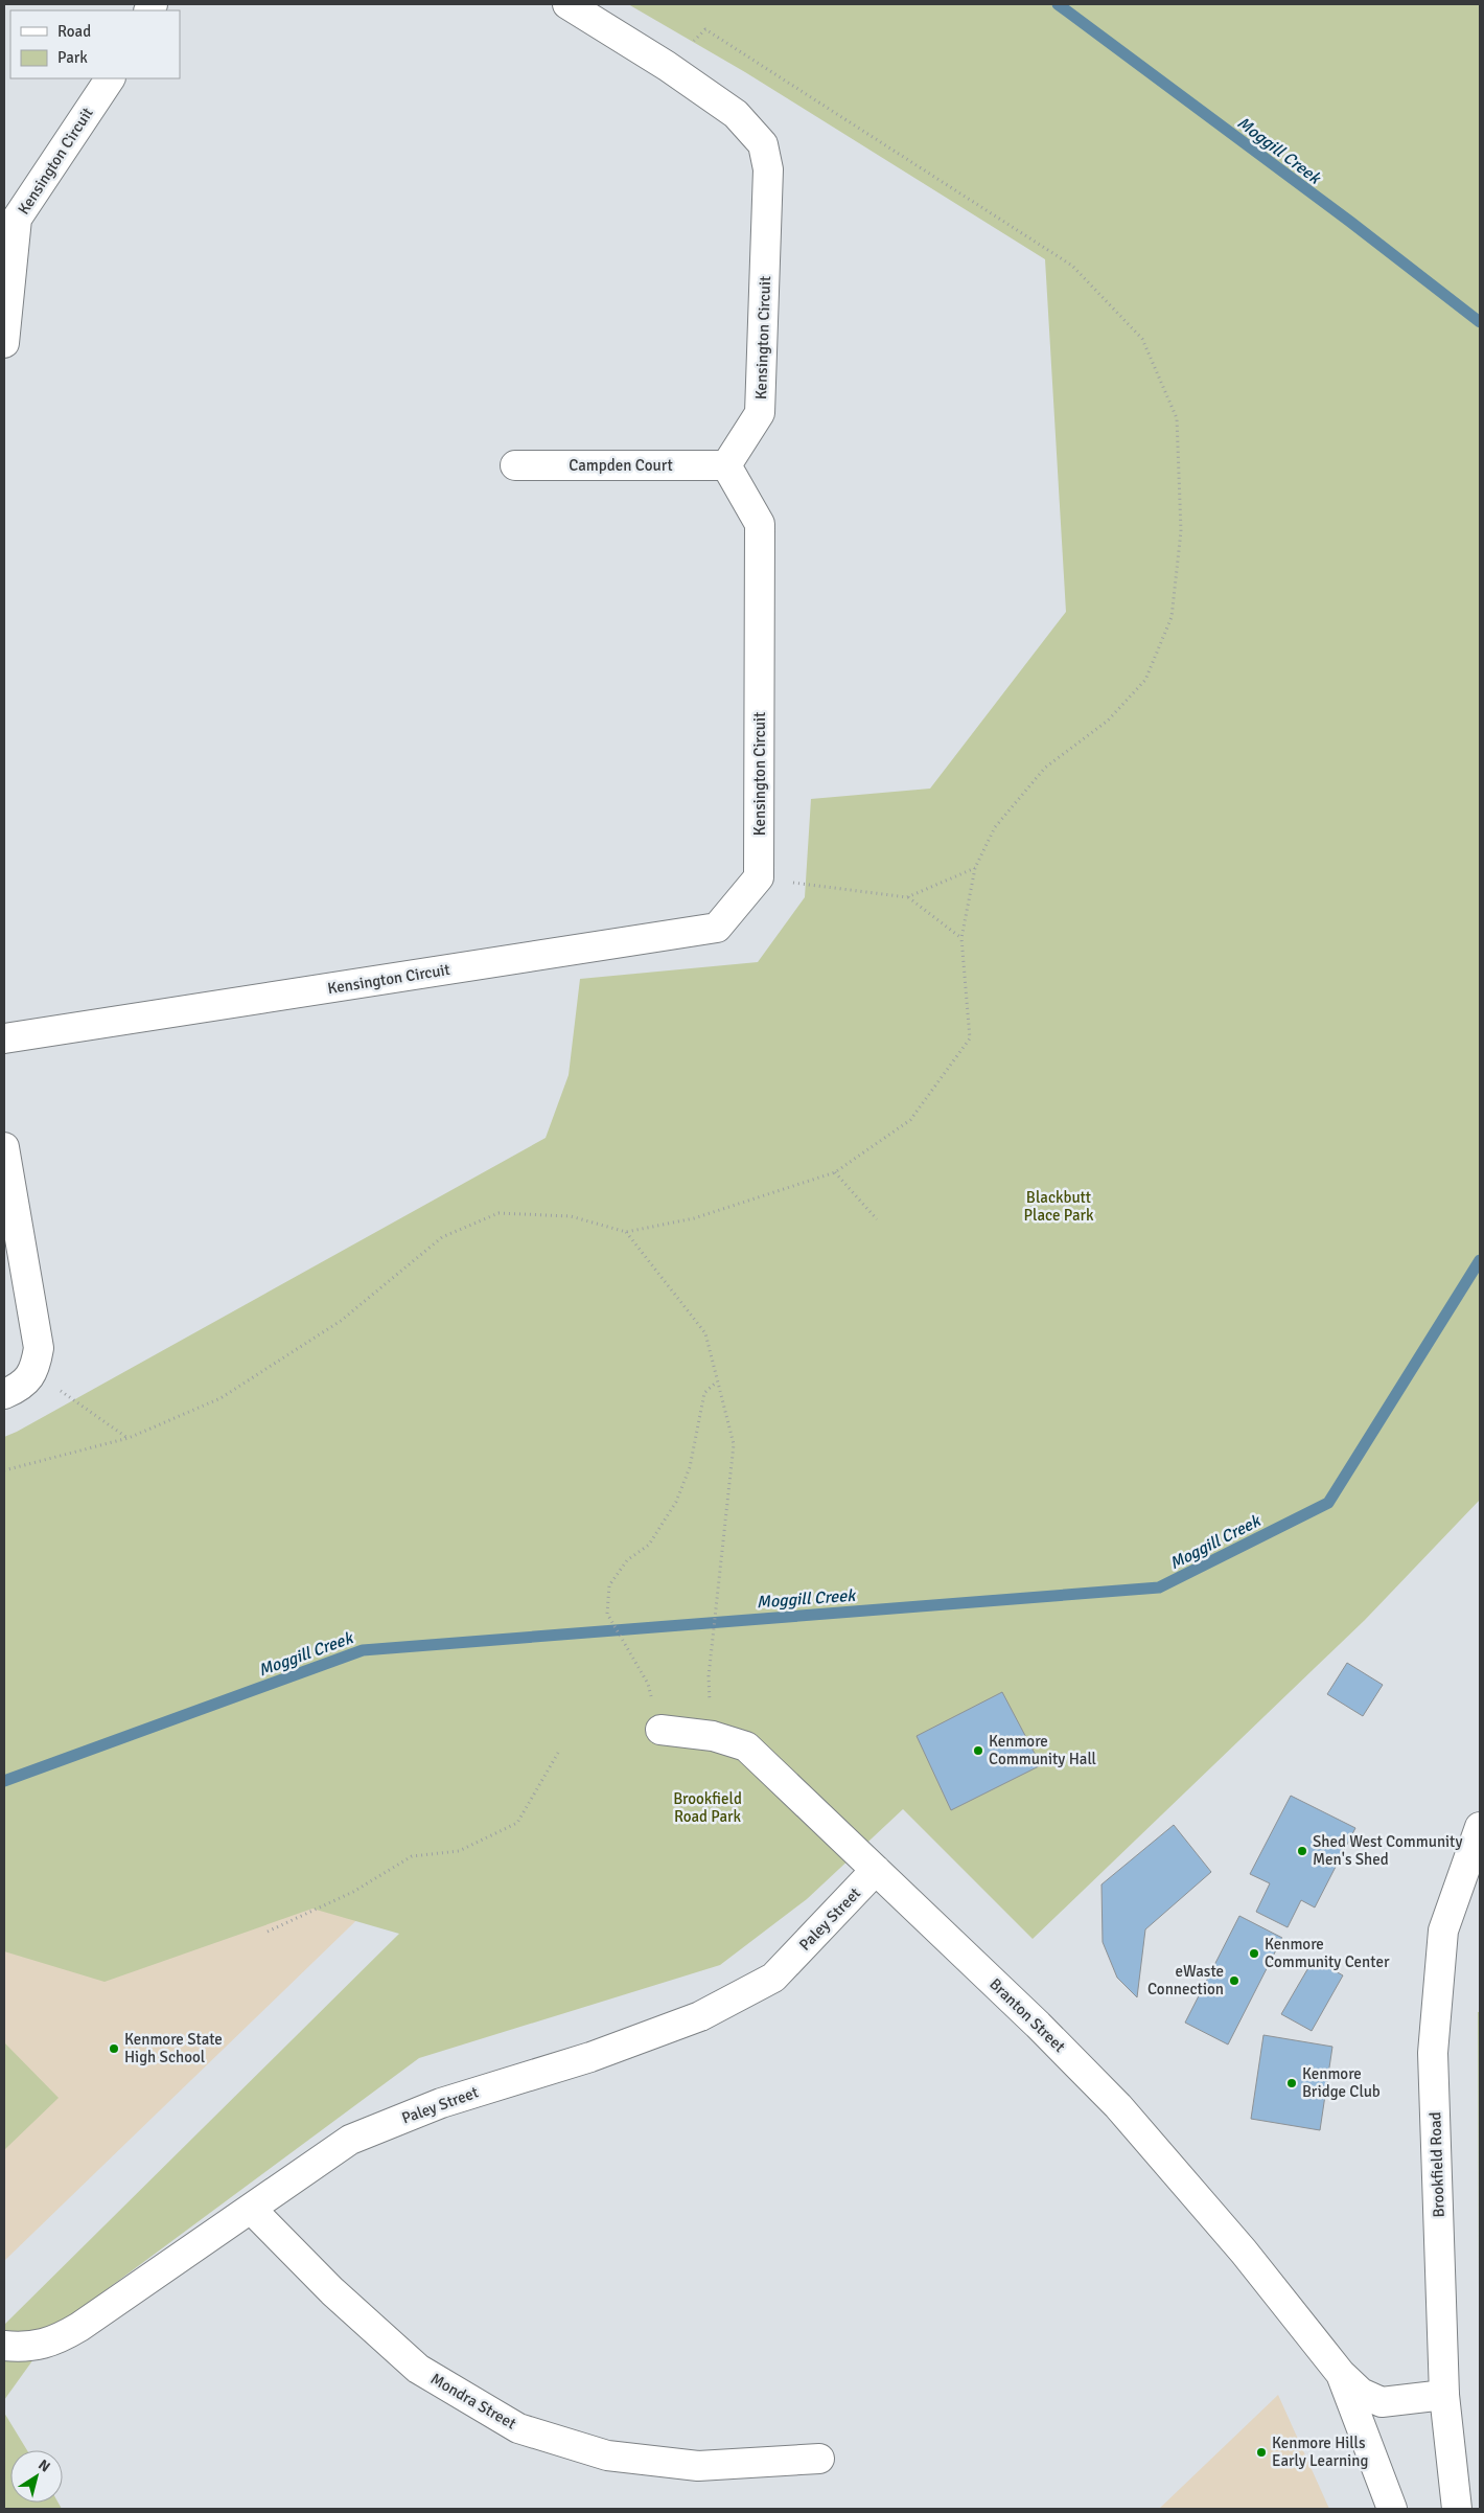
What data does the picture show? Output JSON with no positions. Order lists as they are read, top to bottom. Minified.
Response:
{"streets":{"street":["Kensington Circuit","Campden Court","Paley Street","Branton Street","Brookfield Road","Mondra Street"]},"crossings":[["Kensington Circuit","Campden Court"],["Paley Street","Branton Street"],["Paley Street","Mondra Street"],["Branton Street","Brookfield Road"]],"water":["Moggill Creek"],"parks":["Blackbutt Place Park","Brookfield Road Park"],"places":["Kenmore Community Hall","Shed West Community Men's Shed","Kenmore Community Center","eWaste Connection","Kenmore State High School","Kenmore Bridge Club","Kenmore Hills Early Learning"],"legend":["Road","Park"],"north":"top right"}
